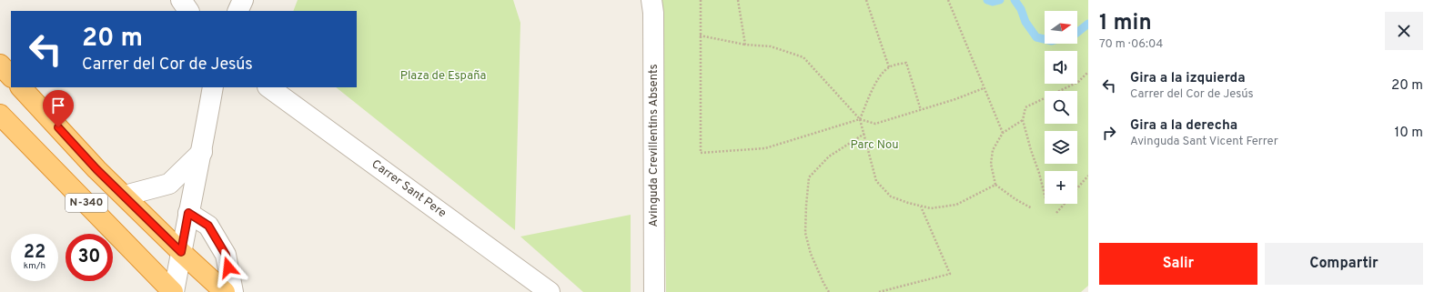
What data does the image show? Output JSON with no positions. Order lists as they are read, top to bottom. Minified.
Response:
{"streets":{"highway":["N-340"],"street":["Avinguda Crevillentins Absents","Carrer Sant Pere"]},"parks":["Plaza de España","Parc Nou"],"north":"right","page":{"heading":["1 min","70 m · 06:04"],"map_buttons":"+","turn":["20 m","Carrer del Cor de Jesús"],"list":[{"name":"Gira a la izquierda","note":"Carrer del Cor de Jesús","value":"20 m"},{"name":"Gira a la derecha","note":"Avinguda Sant Vicent Ferrer","value":"10 m"}],"speed":"22 km/h","limit":"30","buttons":["Salir","Compartir"]}}
